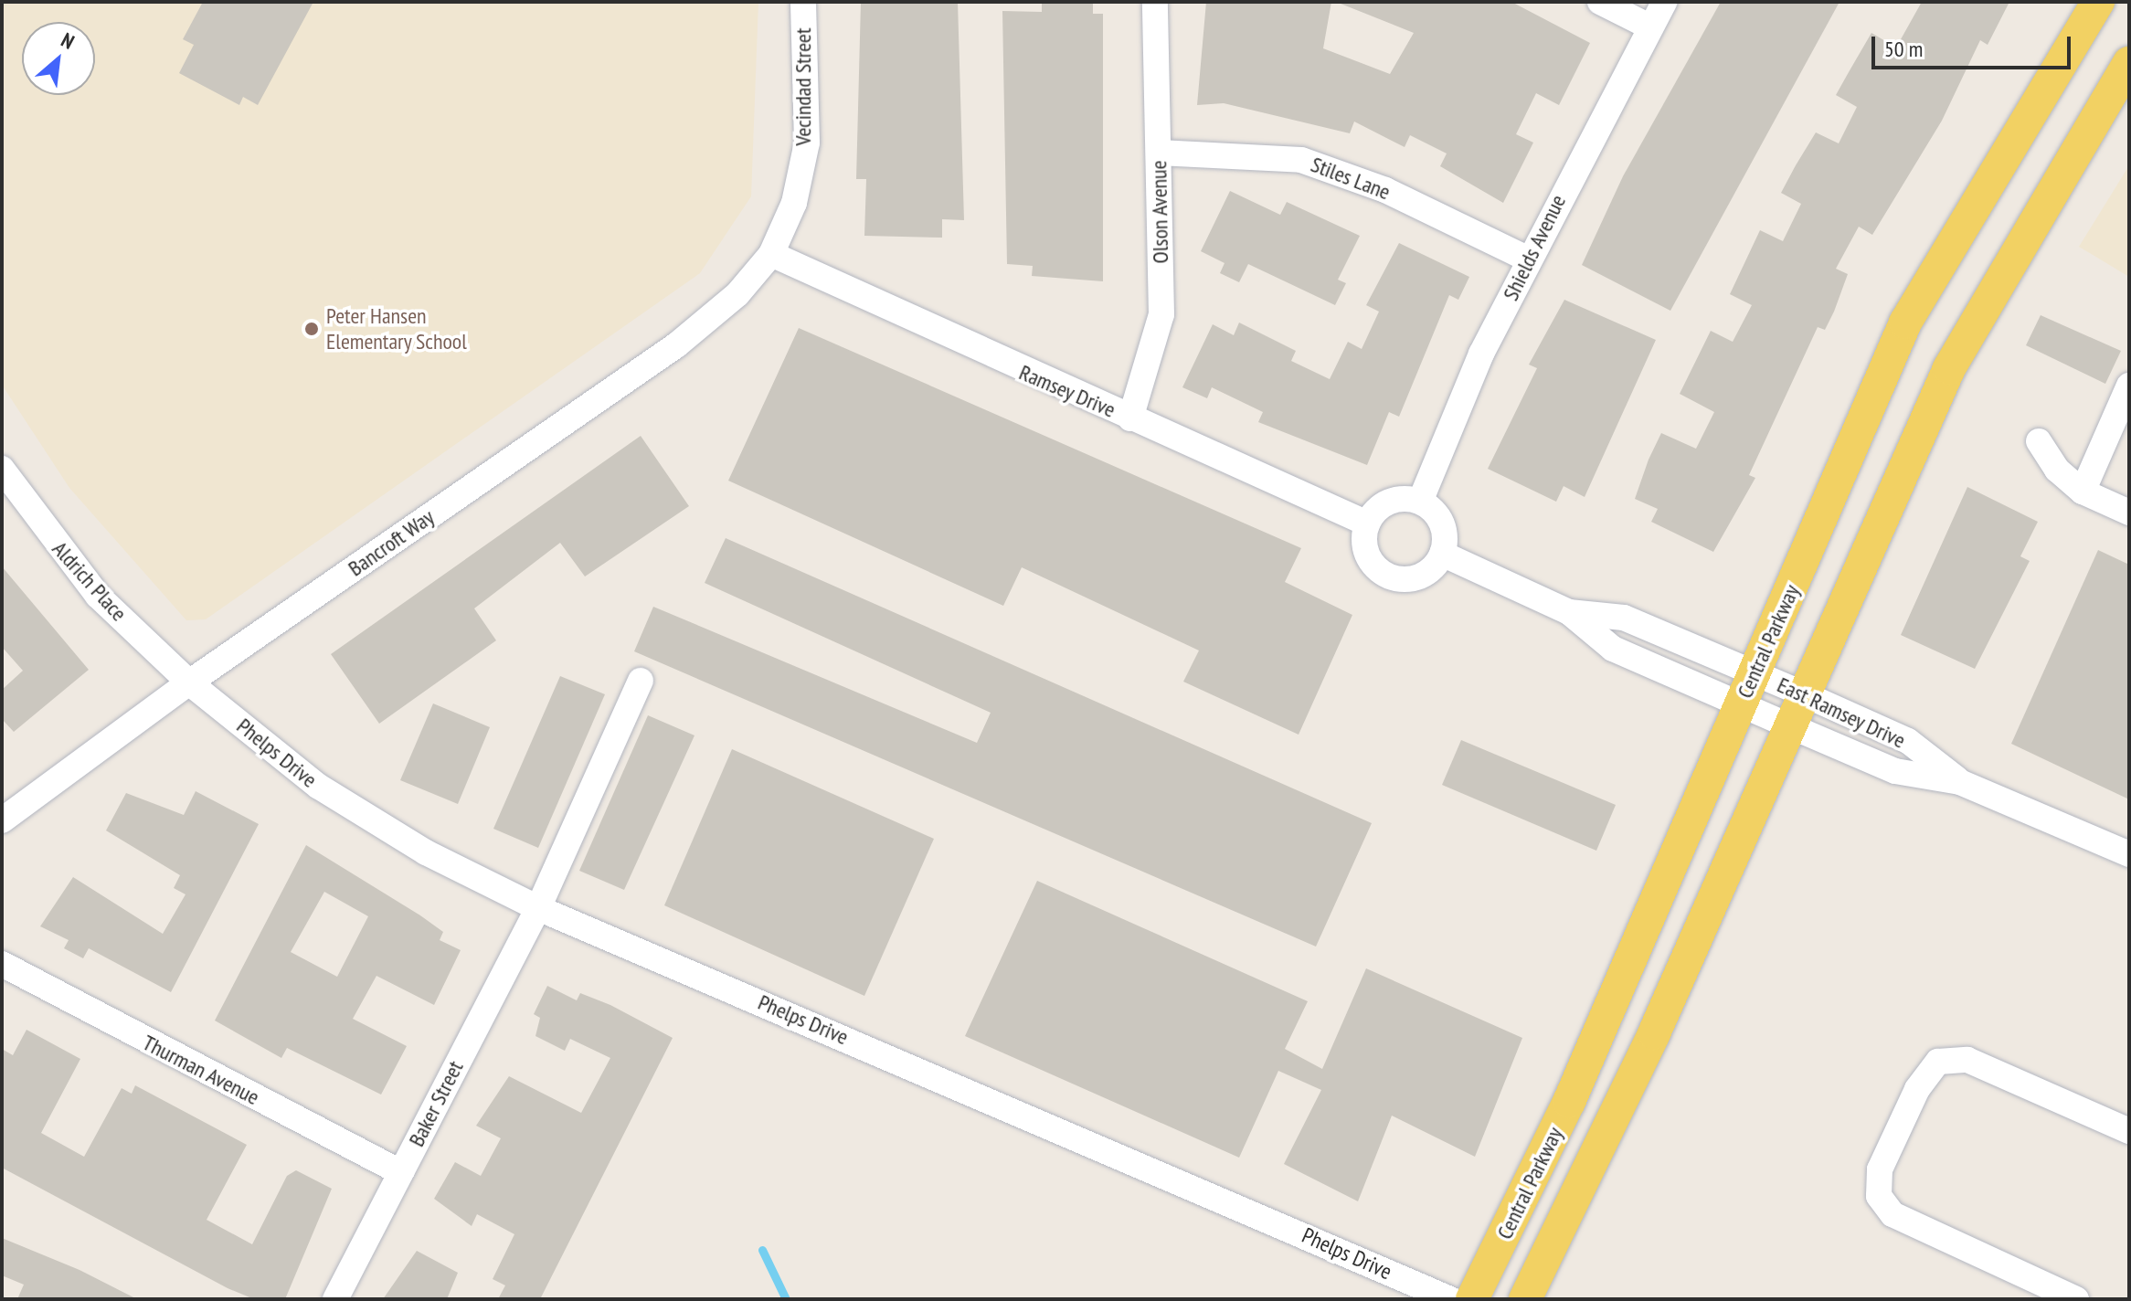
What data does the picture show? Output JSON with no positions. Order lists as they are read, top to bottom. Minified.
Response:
{"streets":{"main road":["Central Parkway"],"street":["Vecindad Street","Stiles Lane","Olson Avenue","Shields Avenue","Ramsey Drive","Bancroft Way","Aldrich Place","East Ramsey Drive","Phelps Drive","Thurman Avenue","Baker Street"]},"crossings":[["Vecindad Street","Ramsey Drive"],["Vecindad Street","Bancroft Way"],["Stiles Lane","Olson Avenue"],["Stiles Lane","Shields Avenue"],["Olson Avenue","Ramsey Drive"],["Shields Avenue","Ramsey Drive"],["Ramsey Drive","Bancroft Way"],["Bancroft Way","Aldrich Place"],["Bancroft Way","Phelps Drive"],["Aldrich Place","Phelps Drive"],["Central Parkway","East Ramsey Drive"],["Phelps Drive","Baker Street"],["Thurman Avenue","Baker Street"]],"places":["Peter Hansen Elementary School"],"scale_bar":"50 m","north":"top right"}
